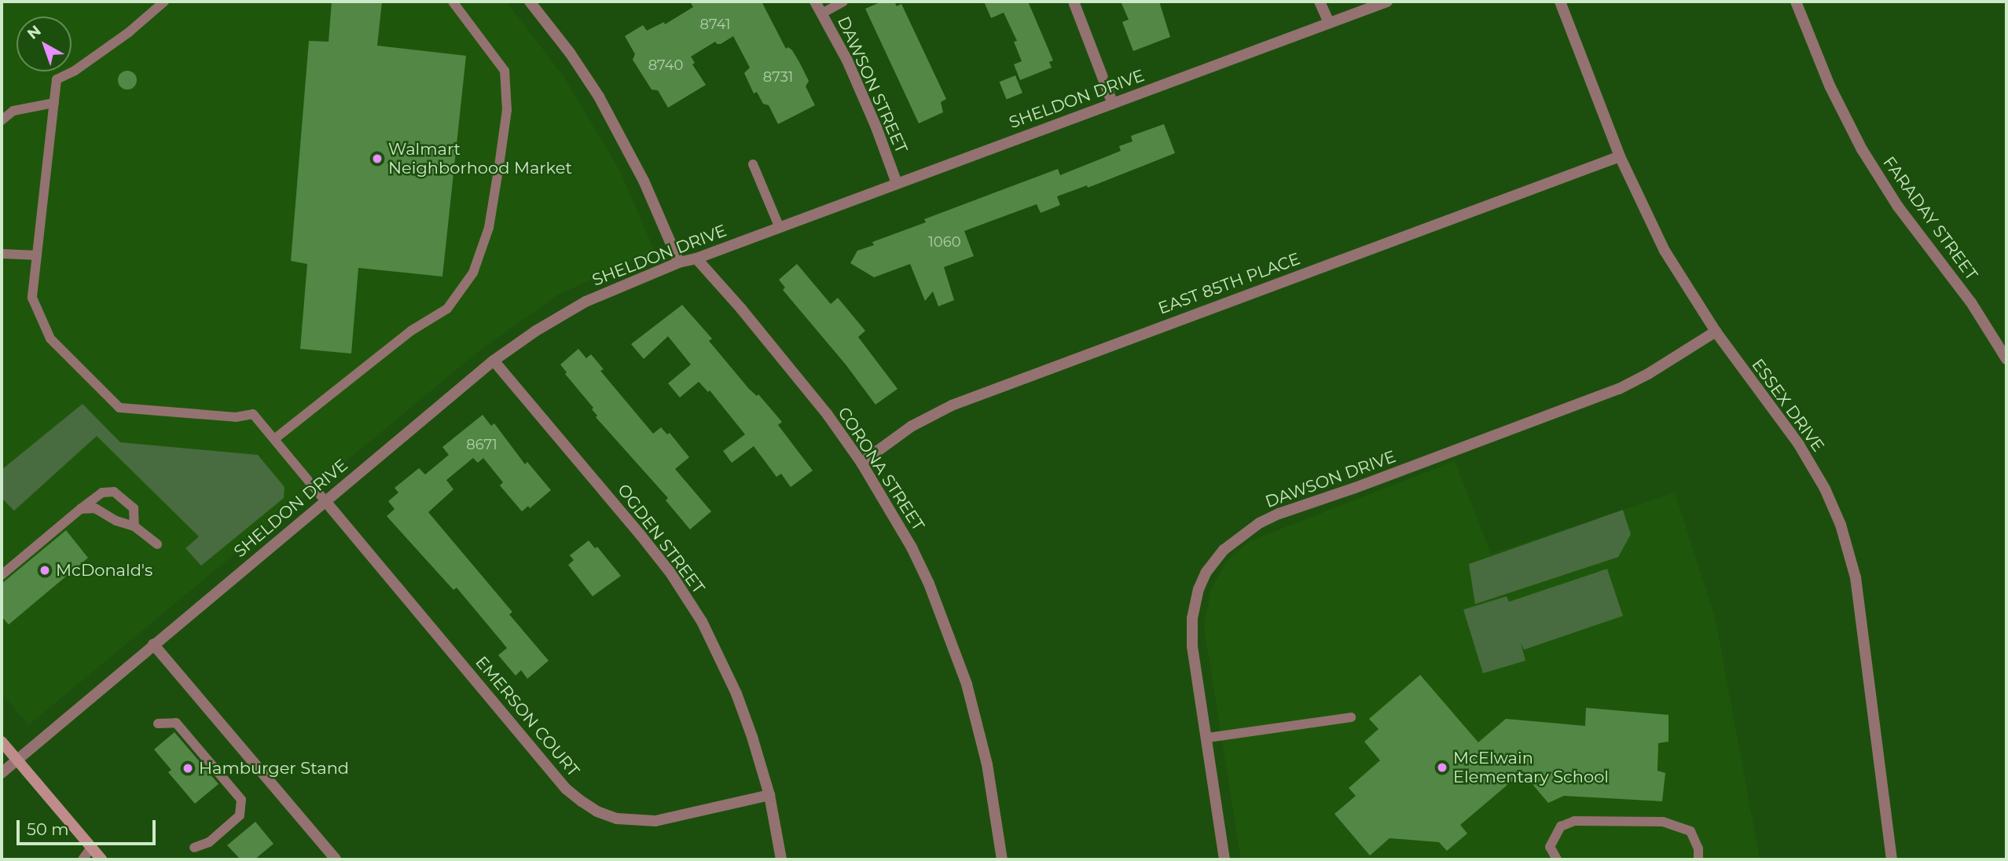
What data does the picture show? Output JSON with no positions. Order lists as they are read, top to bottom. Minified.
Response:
{"streets":{"street":["DAWSON STREET","SHELDON DRIVE","FARADAY STREET","EAST 85TH PLACE","ESSEX DRIVE","CORONA STREET","DAWSON DRIVE","OGDEN STREET","EMERSON COURT"]},"crossings":[["DAWSON STREET","SHELDON DRIVE"],["SHELDON DRIVE","CORONA STREET"],["SHELDON DRIVE","OGDEN STREET"],["SHELDON DRIVE","EMERSON COURT"],["EAST 85TH PLACE","ESSEX DRIVE"],["EAST 85TH PLACE","CORONA STREET"],["ESSEX DRIVE","DAWSON DRIVE"],["OGDEN STREET","EMERSON COURT"]],"places":["Walmart Neighborhood Market","McDonald's","McElwain Elementary School","Hamburger Stand"],"house_numbers":["8741","8740","8731","1060","8671"],"scale_bar":"50 m","north":"top left"}
